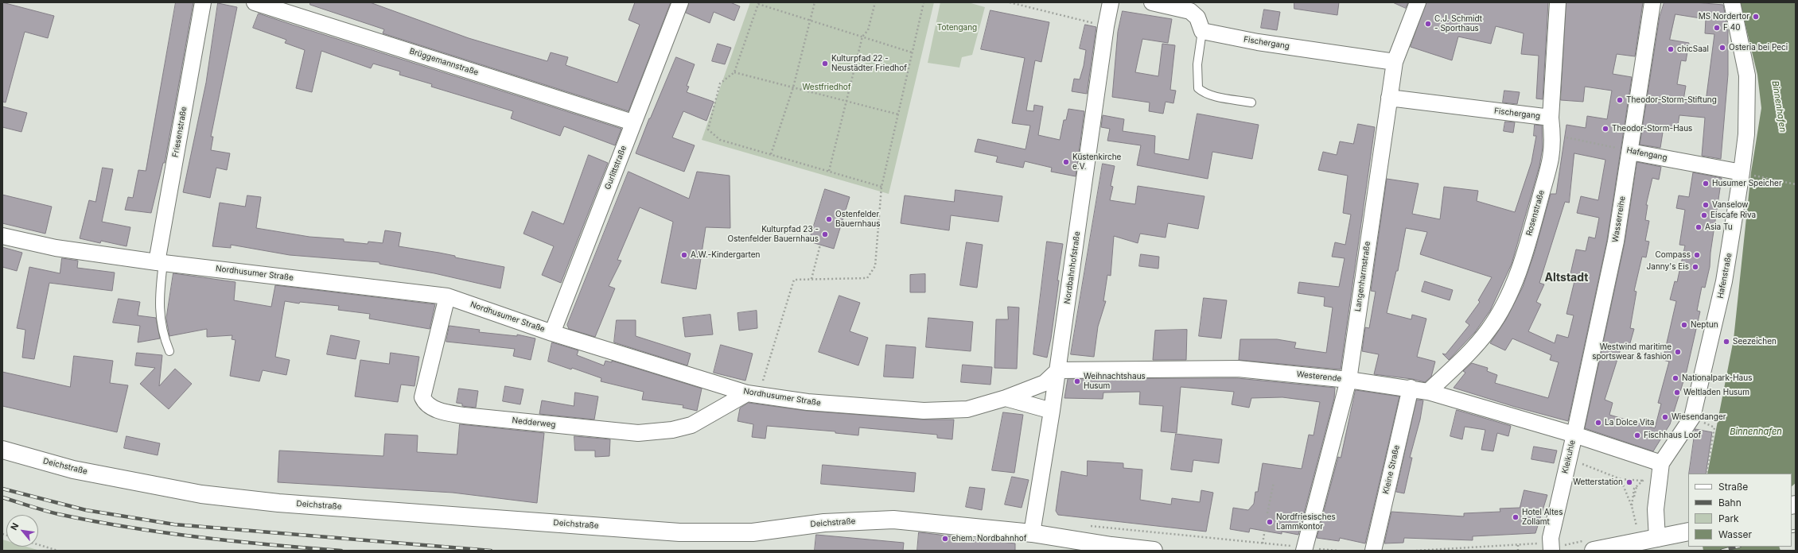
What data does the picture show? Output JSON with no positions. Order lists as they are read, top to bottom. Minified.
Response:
{"streets":{"main road":["Deichstraße"],"street":["Fischergang","Brüggemannstraße","Friesenstraße","Hafengang","Gurlittstraße","Rosenstraße","Wasserreihe","Nordbahnhofstraße","Nordhusumer Straße","Hafenstraße","Langenharmstraße","Westerende","Nedderweg","Kleikuhle","Kleine Straße"]},"crossings":[["Fischergang","Rosenstraße"],["Fischergang","Langenharmstraße"],["Brüggemannstraße","Gurlittstraße"],["Friesenstraße","Nordhusumer Straße"],["Hafengang","Rosenstraße"],["Hafengang","Wasserreihe"],["Hafengang","Hafenstraße"],["Gurlittstraße","Nordhusumer Straße"],["Rosenstraße","Westerende"],["Wasserreihe","Westerende"],["Wasserreihe","Kleikuhle"],["Nordbahnhofstraße","Nordhusumer Straße"],["Nordbahnhofstraße","Westerende"],["Nordbahnhofstraße","Deichstraße"],["Nordhusumer Straße","Westerende"],["Nordhusumer Straße","Nedderweg"],["Hafenstraße","Kleikuhle"],["Langenharmstraße","Westerende"],["Westerende","Kleikuhle"],["Westerende","Kleine Straße"]],"districts":["Altstadt"],"water":["Binnenhafen"],"parks":["Totengang","Westfriedhof"],"places":["MS Nordertor","C.J. Schmidt - Sporthaus","F 40","Osteria bei Peci","chicSaal","Kulturpfad 22 - Neustädter Friedhof","Theodor-Storm-Stiftung","Theodor-Storm-Haus","Küstenkirche e.V.","Husumer Speicher","Vanselow","Eiscafe Riva","Ostenfelder Bauernhaus","Asia Tu","Kulturpfad 23 - Ostenfelder Bauernhaus","A.W.-Kindergarten","Compass","Janny's Eis","Neptun","Seezeichen","Westwind maritime sportswear & fashion","Nationalpark-Haus","Weihnachtshaus Husum","Weltladen Husum","Wiesendanger","La Dolce Vita","Fischhaus Loof","Wetterstation","Hotel Altes Zollamt","Nordfriesisches Lammkontor","ehem. Nordbahnhof"],"legend":["Straße","Bahn","Park","Wasser"],"north":"top left"}
